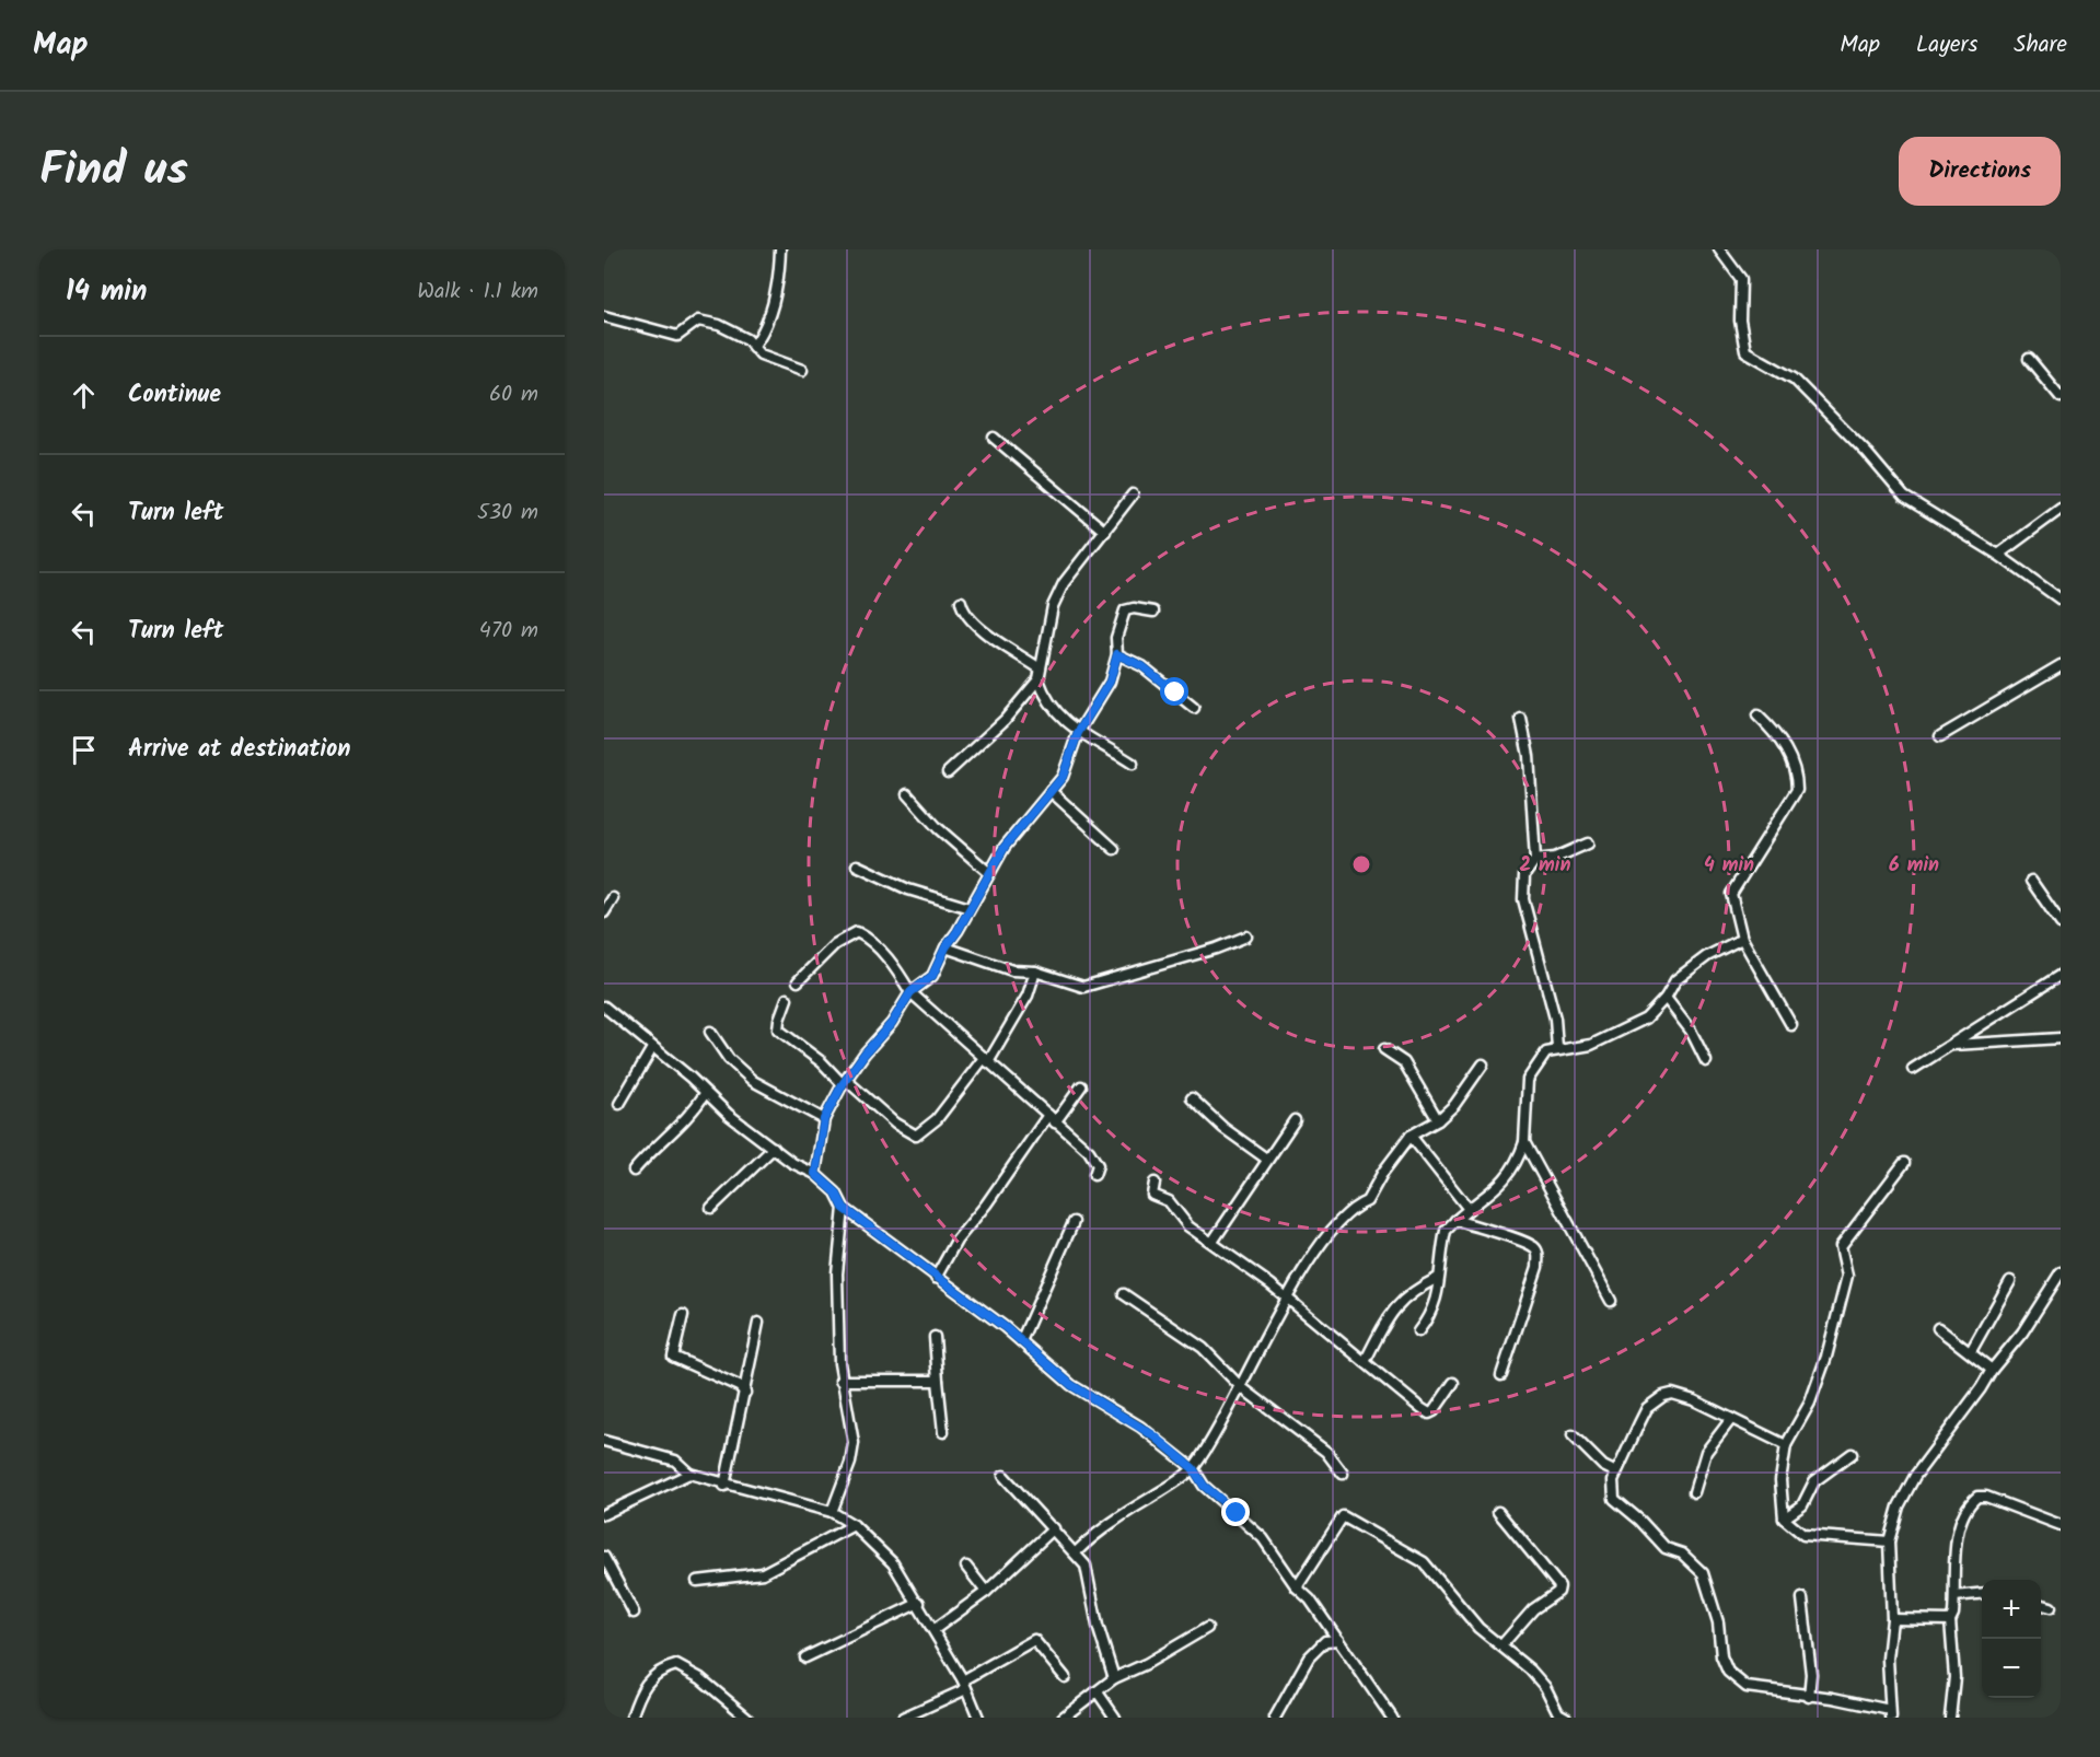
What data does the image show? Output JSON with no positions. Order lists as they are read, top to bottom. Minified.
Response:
{"page":{"header":"Map","nav":["Map","Layers","Share"],"title":"Find us","buttons":"Directions","heading":["14 min","Walk · 1.1 km"],"list":[["Continue","60 m"],["Turn left","530 m"],["Turn left","470 m"],"Arrive at destination"],"map_buttons":["+","−"]},"rings":["2 min","4 min","6 min"]}
